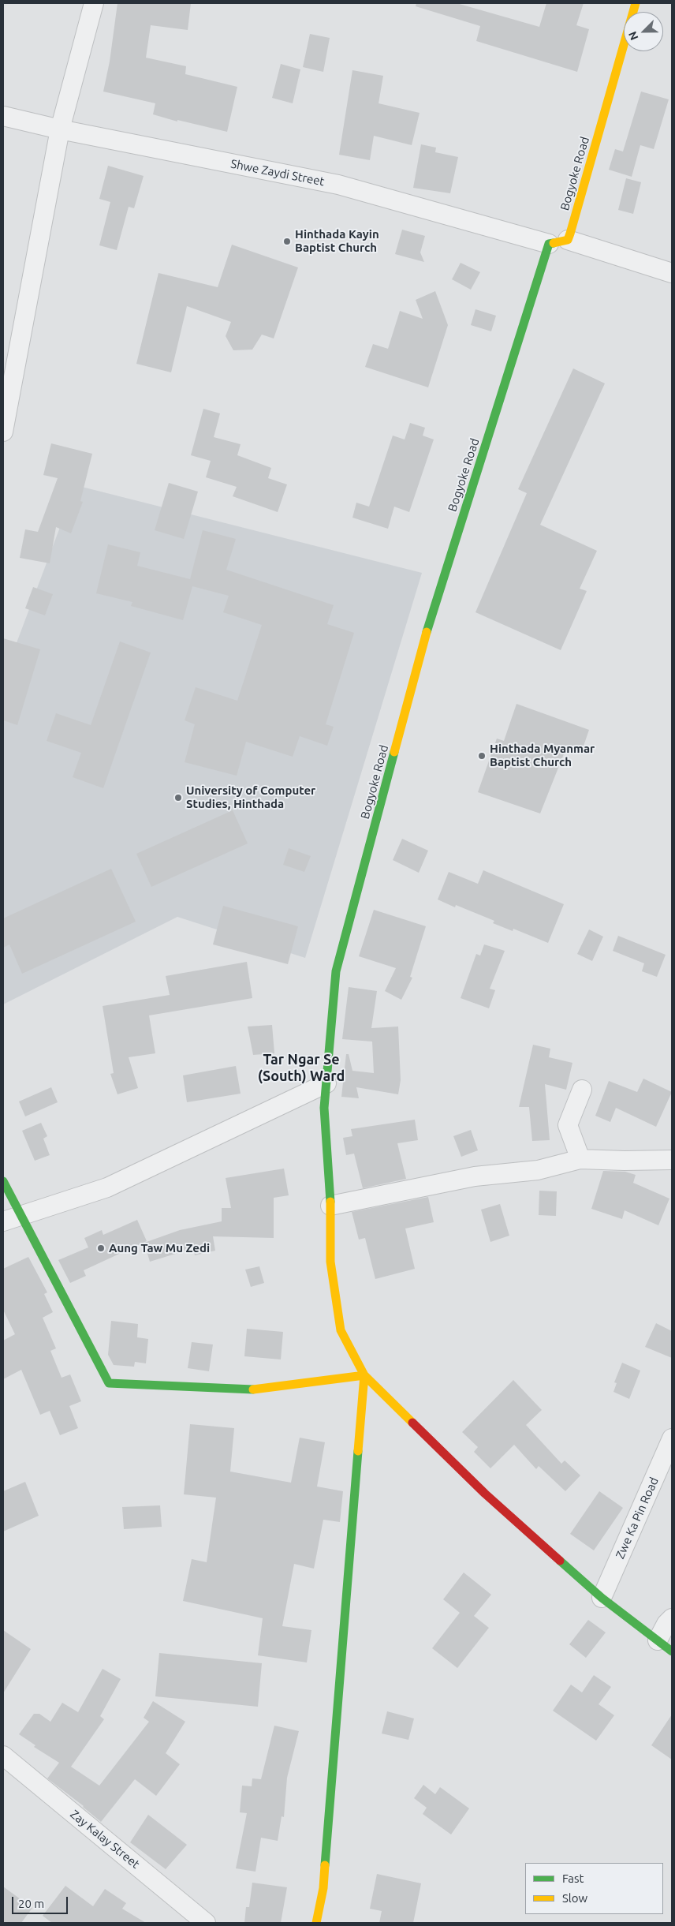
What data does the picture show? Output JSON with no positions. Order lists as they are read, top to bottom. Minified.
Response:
{"streets":{"main road":["Bogyoke Road"],"street":["Shwe Zaydi Street","Zwe Ka Pin Road","Zay Kalay Street"]},"crossings":[["Shwe Zaydi Street","Bogyoke Road"]],"districts":["Tar Ngar Se (South) Ward"],"places":["Hinthada Kayin Baptist Church","Hinthada Myanmar Baptist Church","University of Computer Studies, Hinthada","Aung Taw Mu Zedi"],"legend":["Fast","Slow"],"scale_bar":"20 m","north":"bottom left"}
